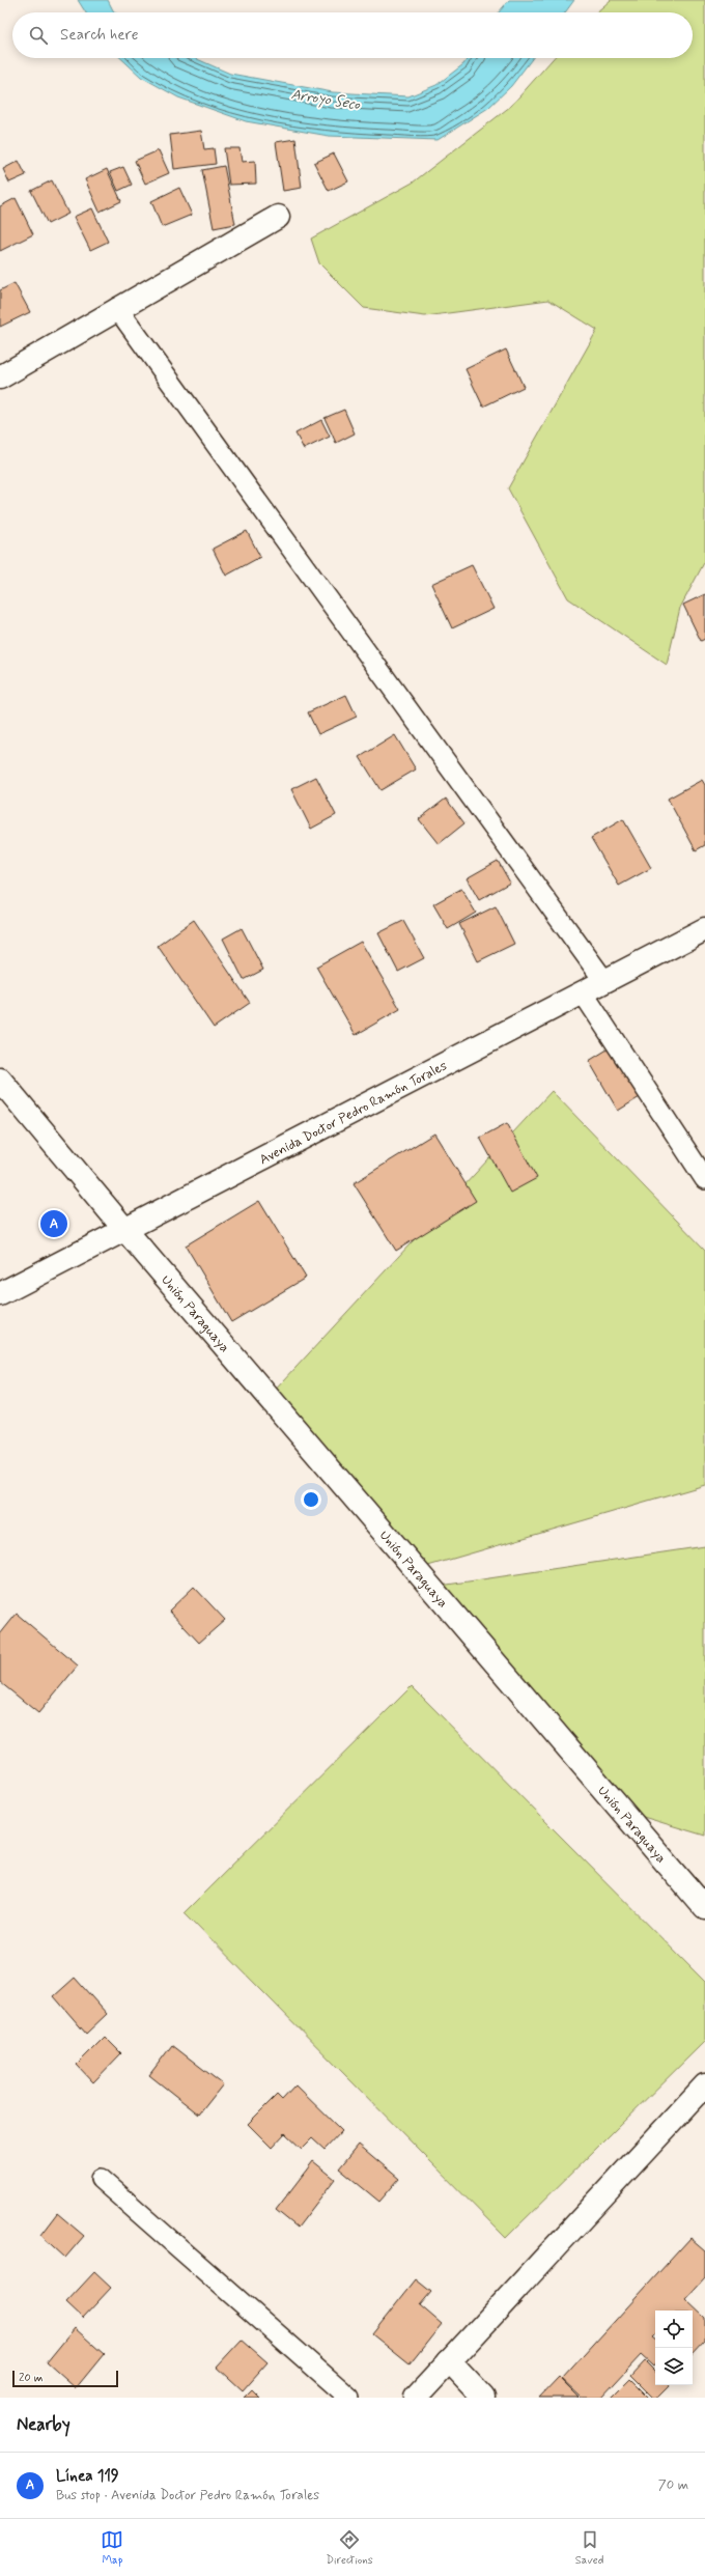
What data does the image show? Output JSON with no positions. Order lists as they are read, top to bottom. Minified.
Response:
{"streets":{"street":["Avenida Doctor Pedro Ramón Torales","Unión Paraguaya"]},"crossings":[["Avenida Doctor Pedro Ramón Torales","Unión Paraguaya"]],"water":["Arroyo Seco"],"scale_bar":"20 m","page":{"search":"Search here","pins":"A","scale":"20 m","heading":"Nearby","list":[{"mark":"A","name":"Línea 119","note":"Bus stop · Avenida Doctor Pedro Ramón Torales","value":"70 m"}],"nav":["Map","Directions","Saved"]}}
